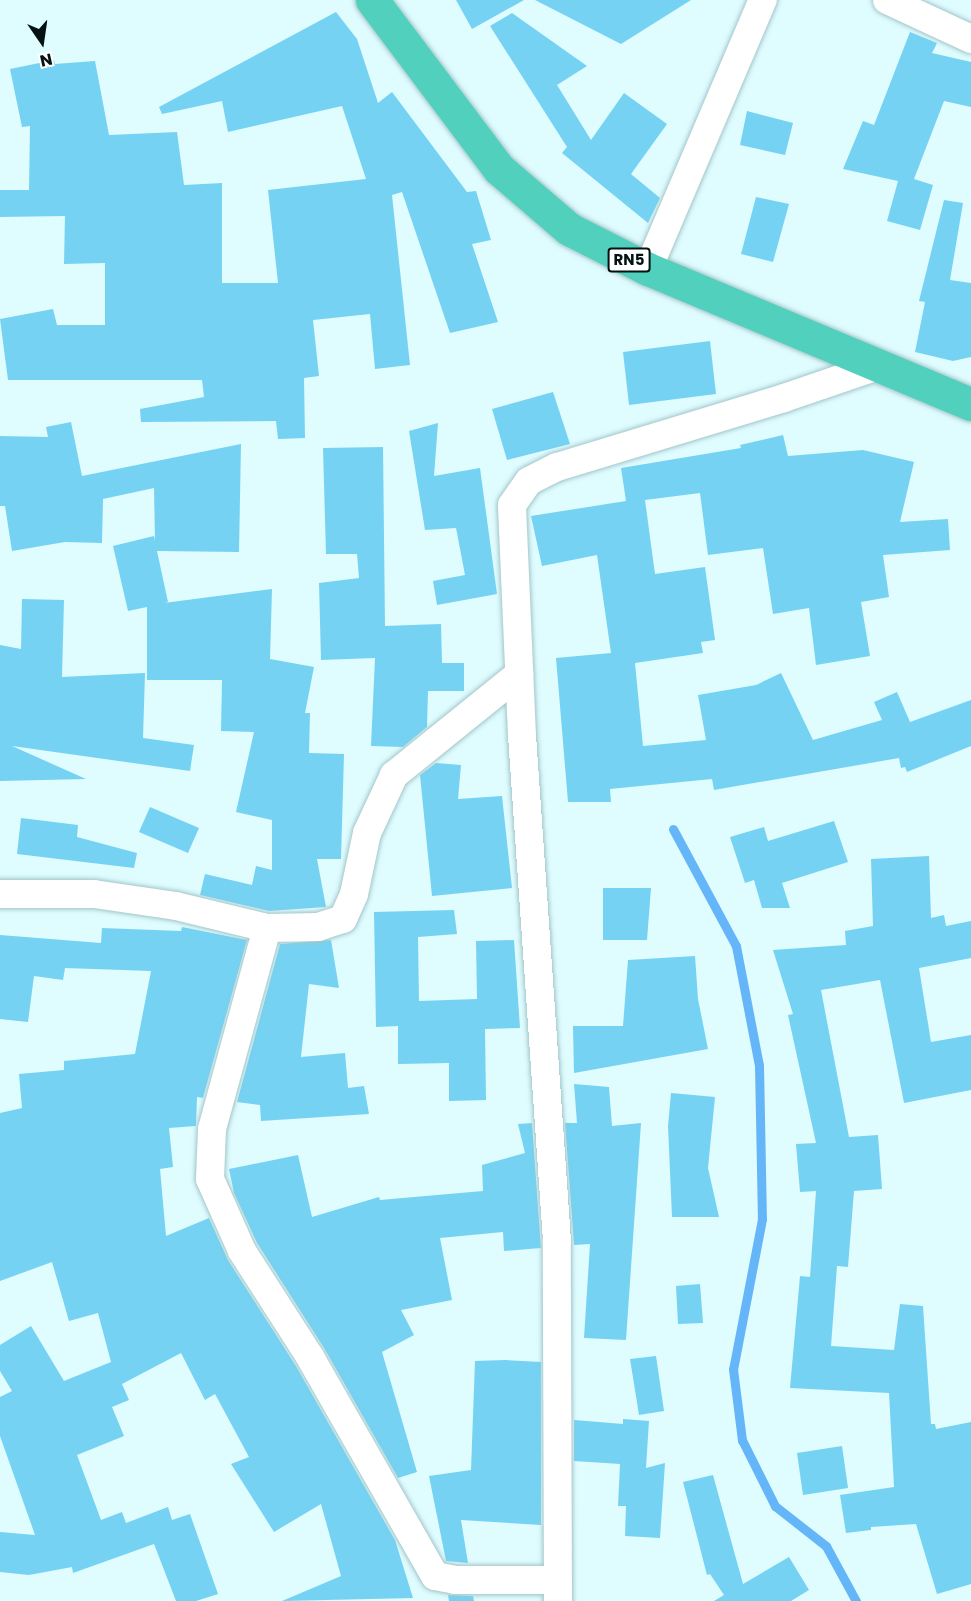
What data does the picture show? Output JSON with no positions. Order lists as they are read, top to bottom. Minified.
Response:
{"streets":{"highway":["RN5"]},"north":"bottom"}
